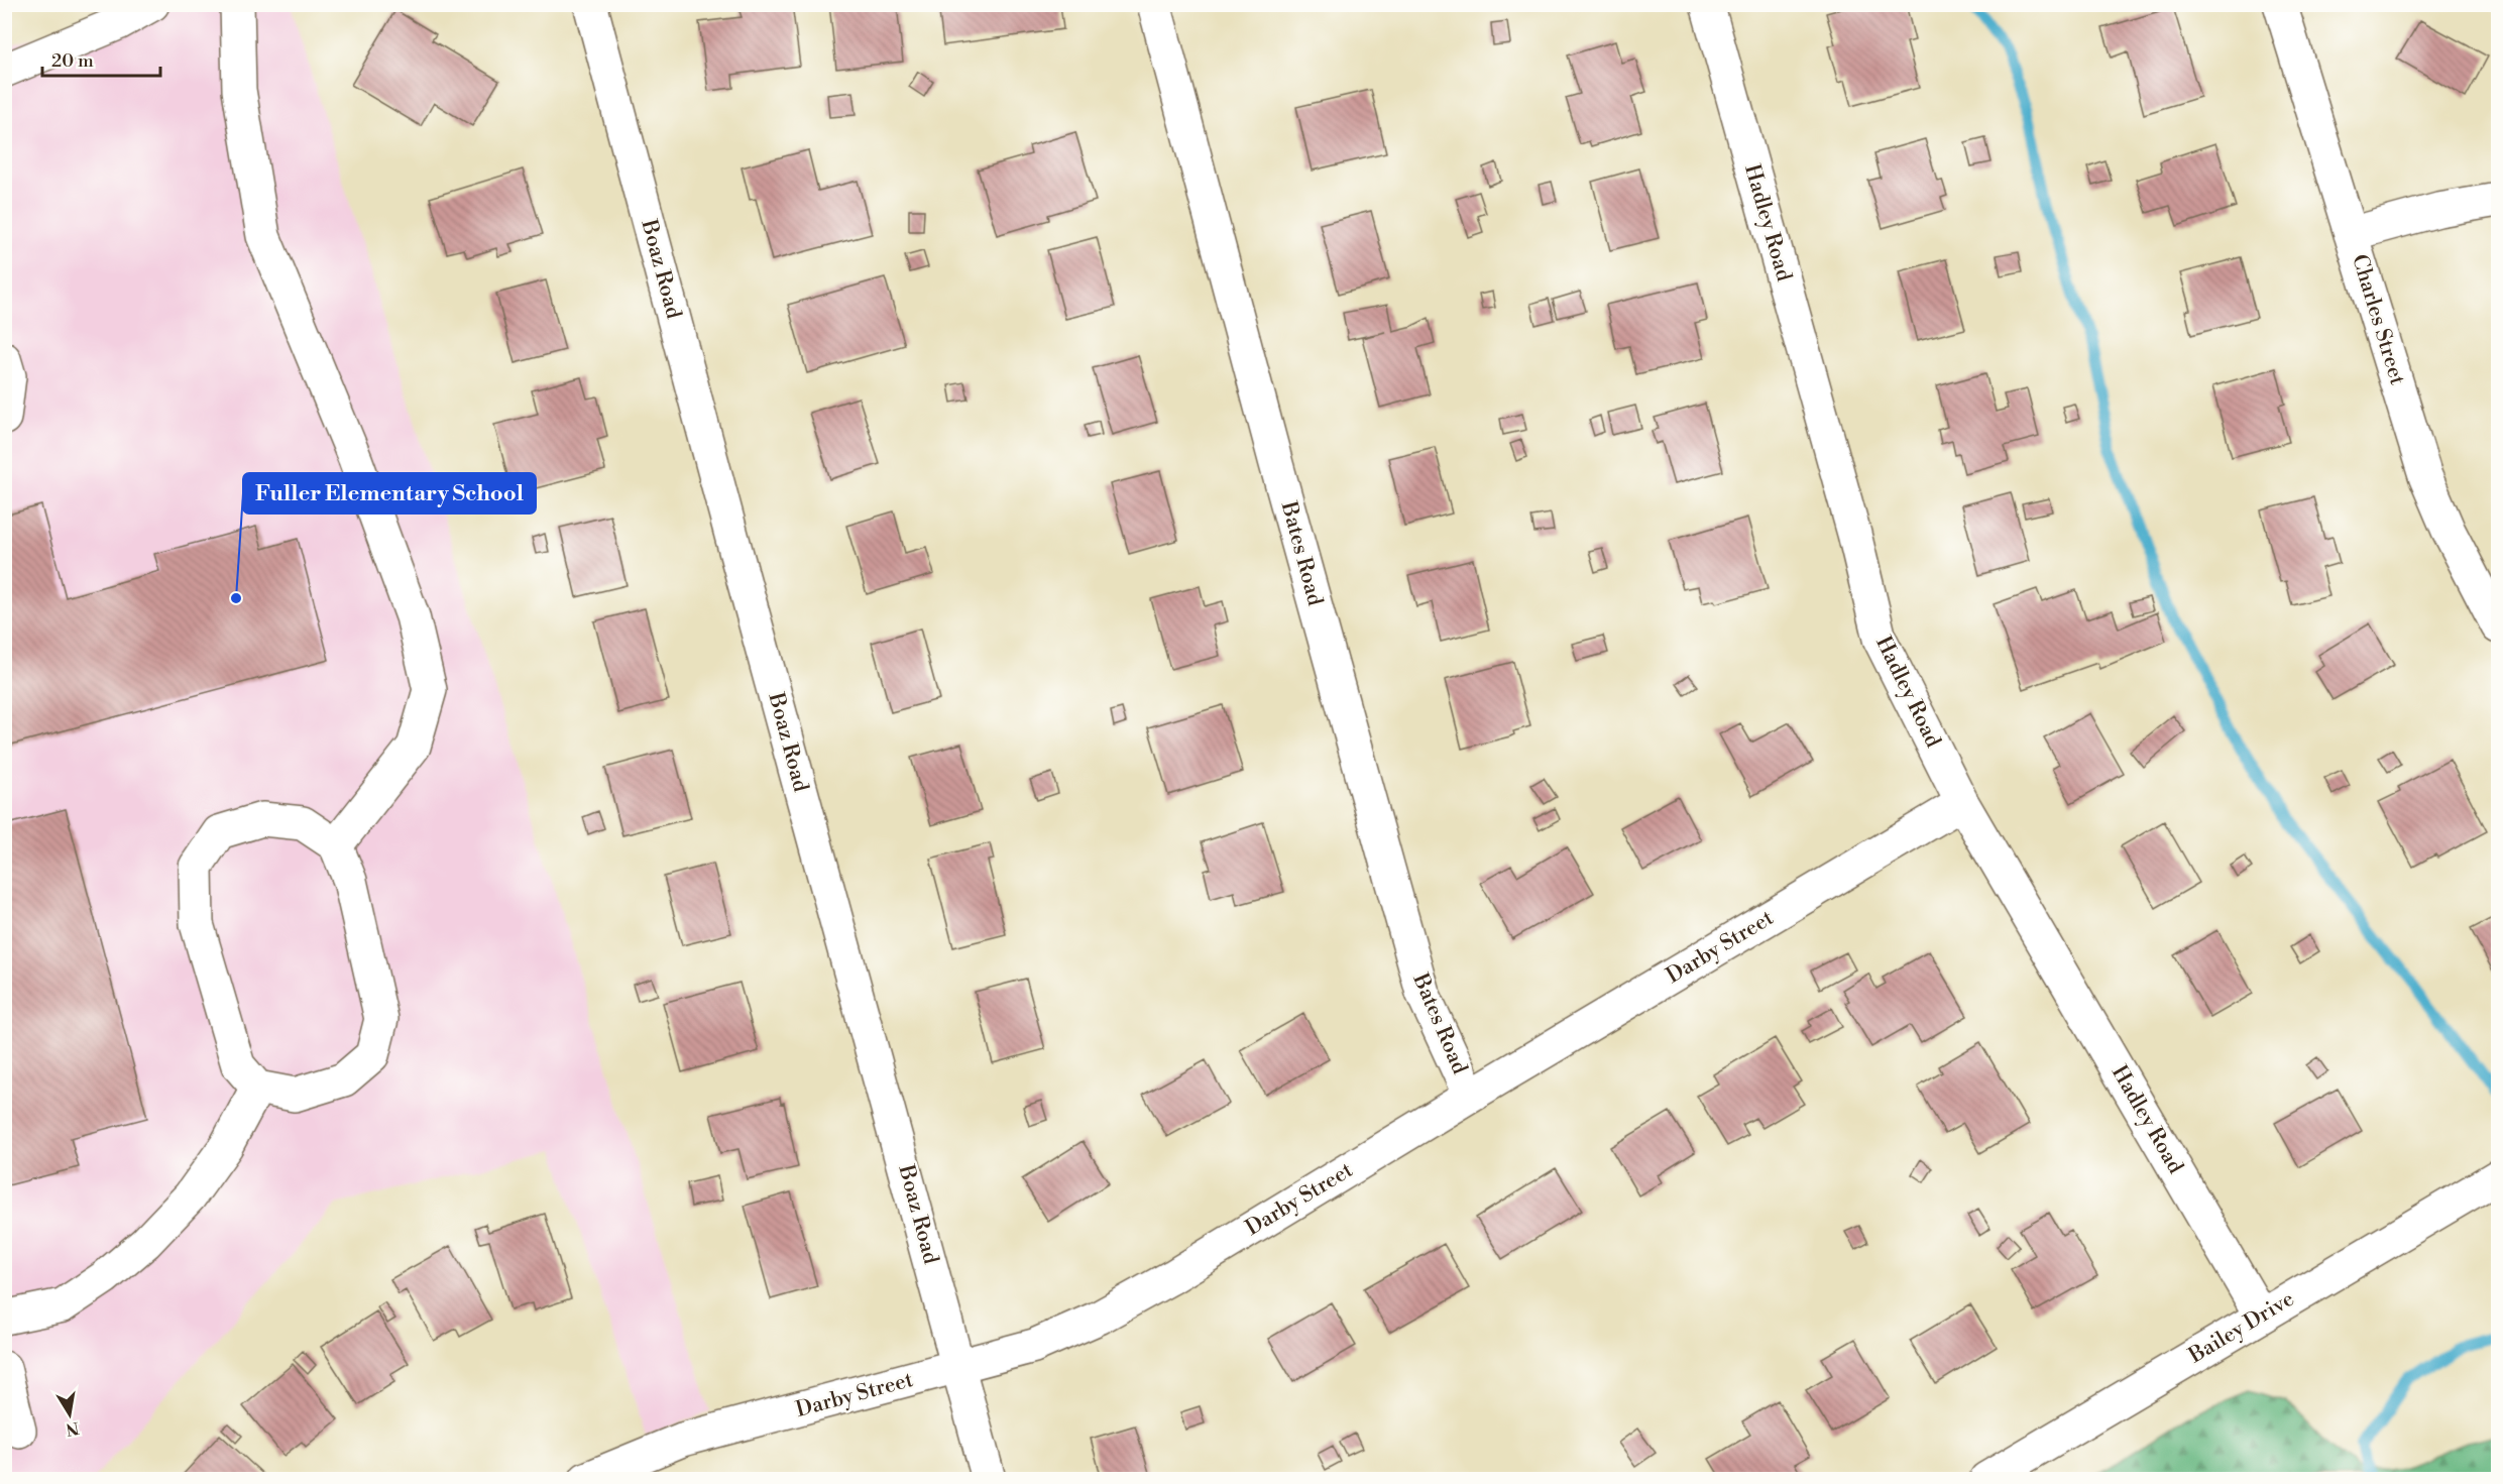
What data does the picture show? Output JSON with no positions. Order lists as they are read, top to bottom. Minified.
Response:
{"streets":{"street":["Hadley Road","Boaz Road","Charles Street","Bates Road","Darby Street","Bailey Drive"]},"crossings":[["Hadley Road","Darby Street"],["Hadley Road","Bailey Drive"],["Boaz Road","Darby Street"],["Bates Road","Darby Street"]],"places":["Fuller Elementary School"],"scale_bar":"20 m","north":"bottom"}
